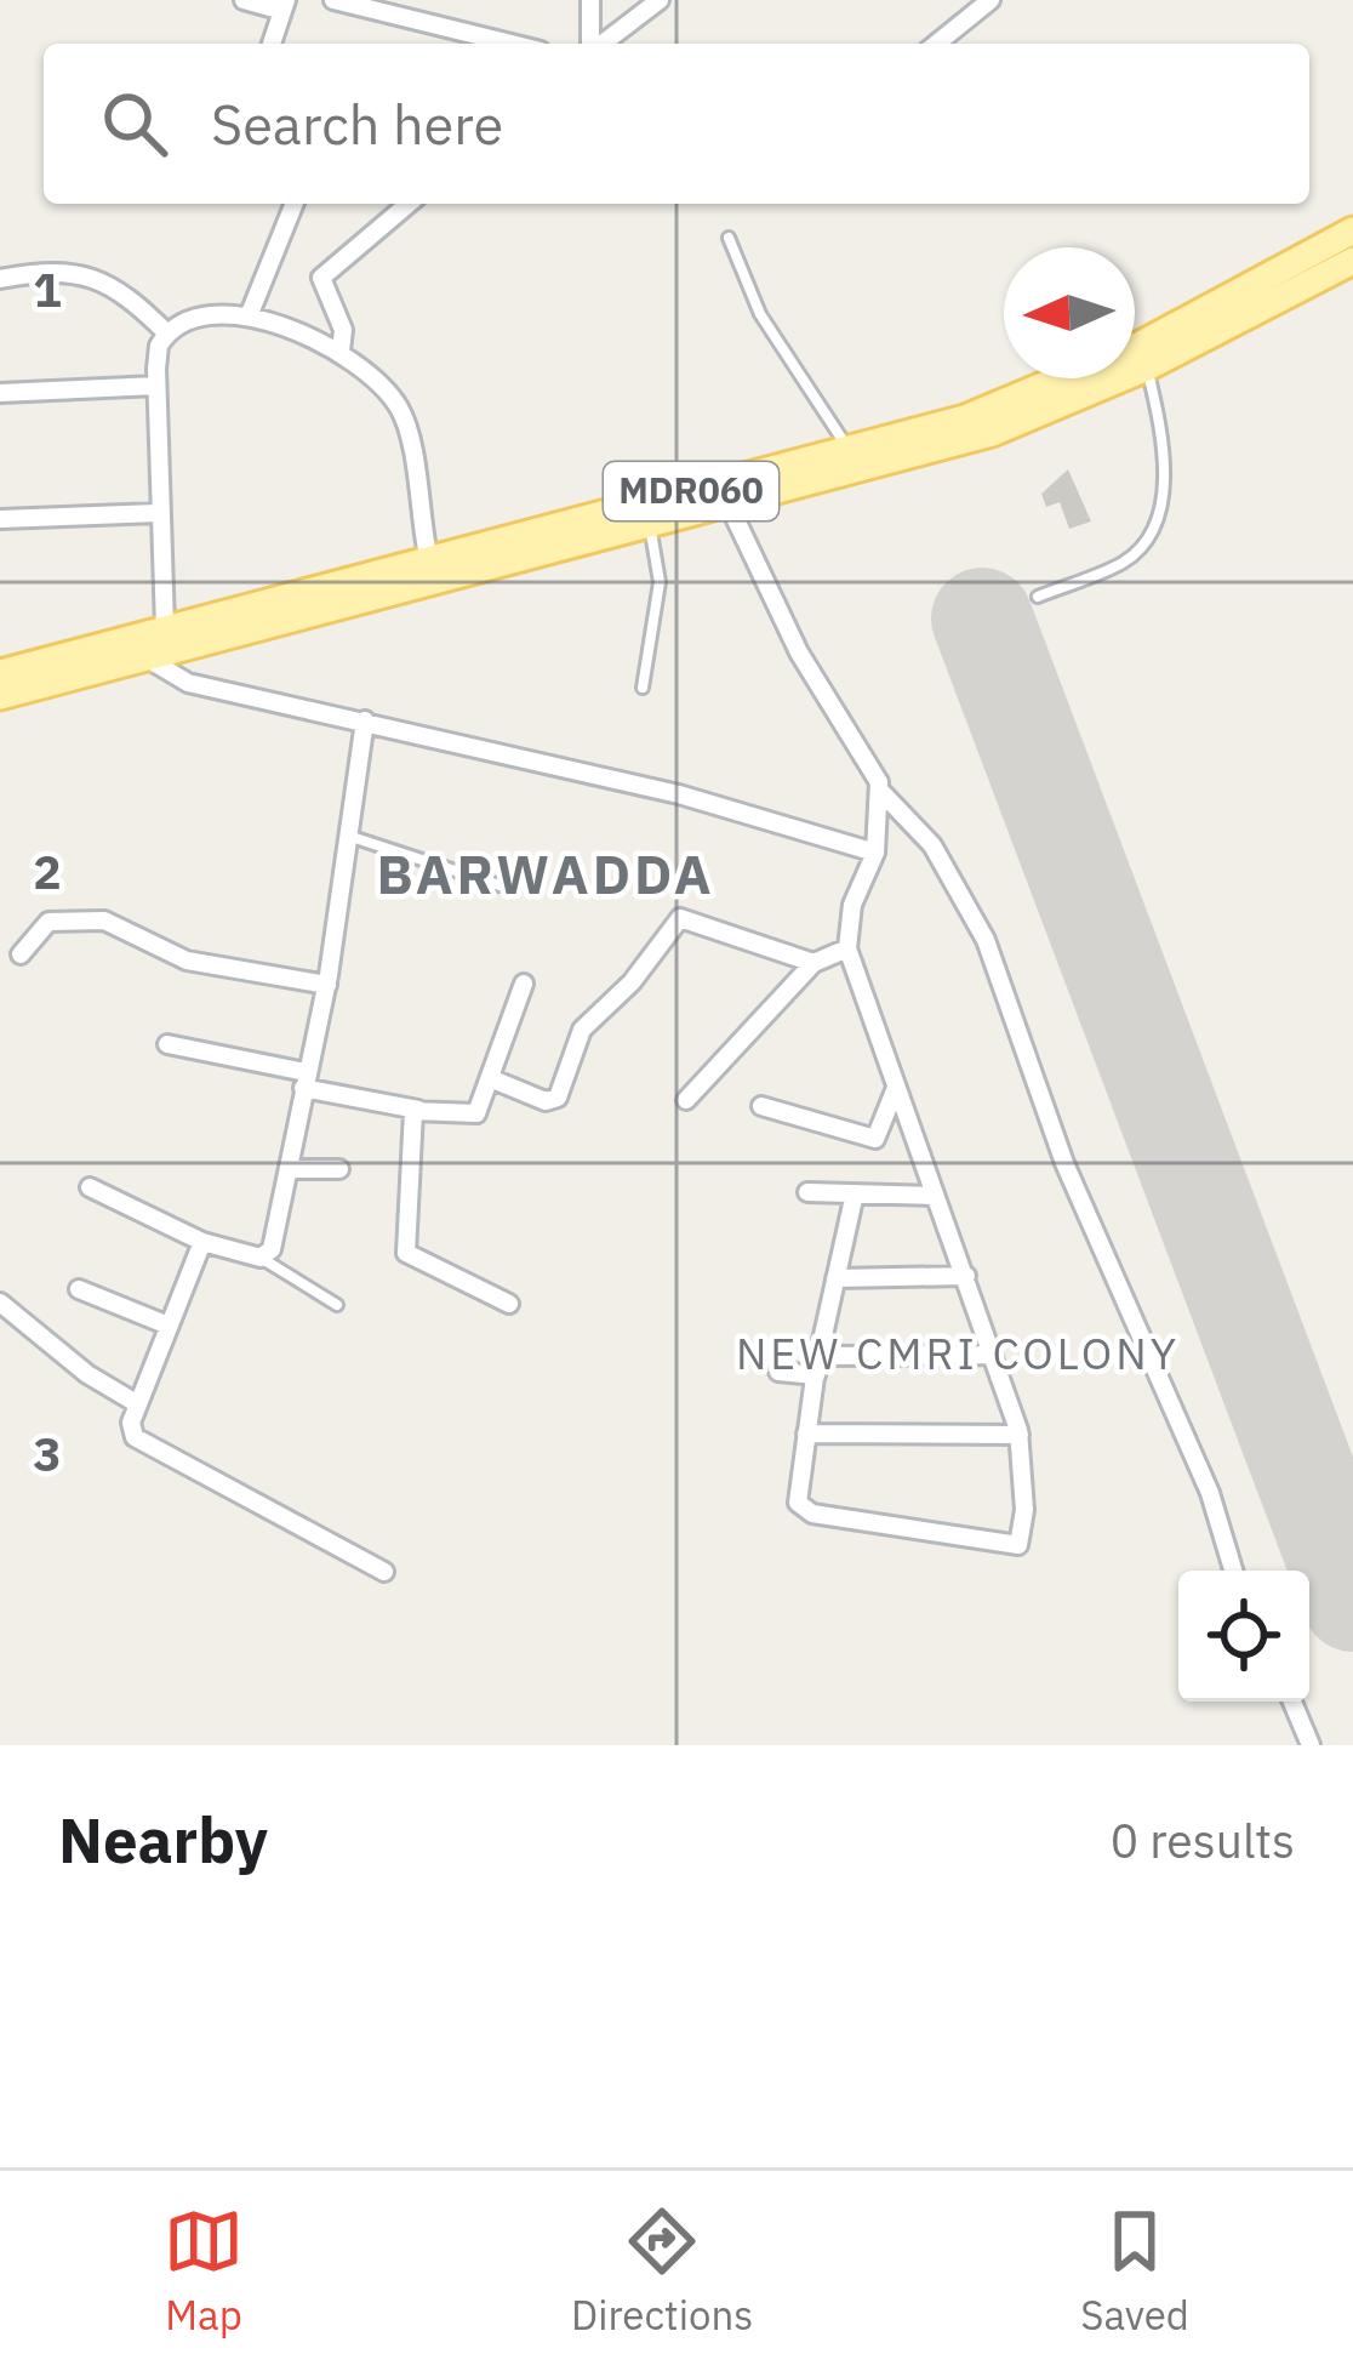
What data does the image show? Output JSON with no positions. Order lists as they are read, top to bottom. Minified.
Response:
{"streets":{"main road":["MDR060"]},"districts":["BARWADDA","NEW CMRI COLONY"],"north":"left","page":{"search":"Search here","heading":["Nearby","0 results"],"nav":["Map","Directions","Saved"]},"grid":{"rows":["1","2","3"]}}
